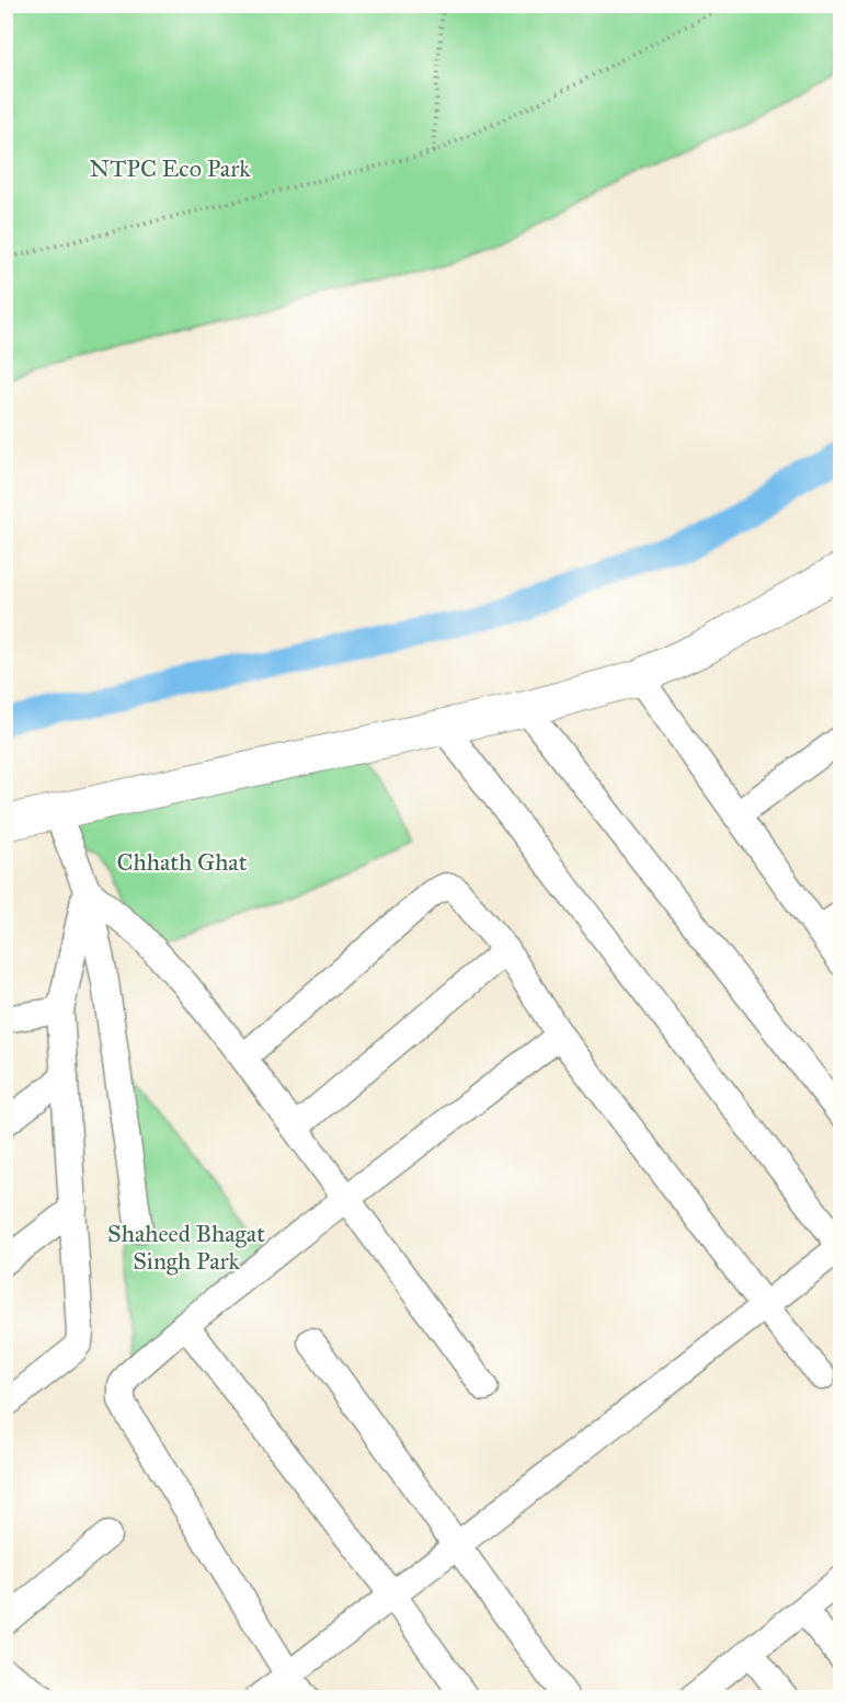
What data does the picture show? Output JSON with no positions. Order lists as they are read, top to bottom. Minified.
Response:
{"parks":["NTPC Eco Park","Chhath Ghat","Shaheed Bhagat Singh Park"]}
